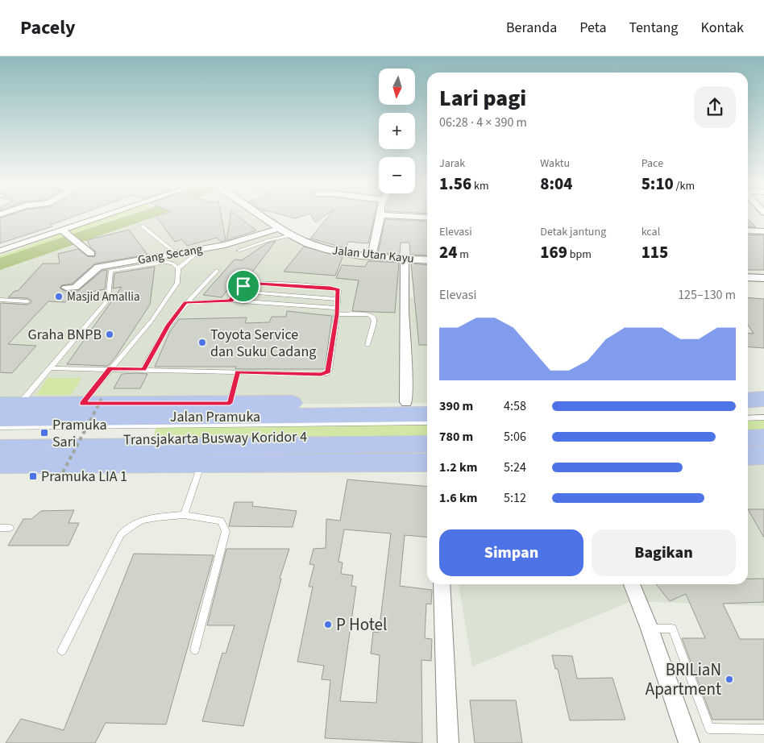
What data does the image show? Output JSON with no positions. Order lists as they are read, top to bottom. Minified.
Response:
{"streets":{"main road":["Jalan Pramuka"],"street":["Gang Secang","Jalan Utan Kayu"],"lane":["Transjakarta Busway Koridor 4"]},"crossings":[["Gang Secang","Jalan Utan Kayu"]],"places":{"other":["Masjid Amallia","Graha BNPB","Toyota Service dan Suku Cadang","P Hotel","BRILiaN Apartment"],"transit":["Pramuka Sari","Pramuka LIA 1"]},"north":"bottom","page":{"header":"Pacely","nav":["Beranda","Peta","Tentang","Kontak"],"map_buttons":["+","−"],"heading":["Lari pagi","06:28 · 4 × 390 m"],"stats":[["Jarak","1.56 km"],["Waktu","8:04"],["Pace","5:10 /km"],["Elevasi","24 m"],["Detak jantung","169 bpm"],["kcal","115"]],"chart":["Elevasi","125–130 m"],"list":[{"name":"390 m","note":"4:58"},{"name":"780 m","note":"5:06"},{"name":"1.2 km","note":"5:24"},{"name":"1.6 km","note":"5:12"}],"buttons":["Simpan","Bagikan"]}}
